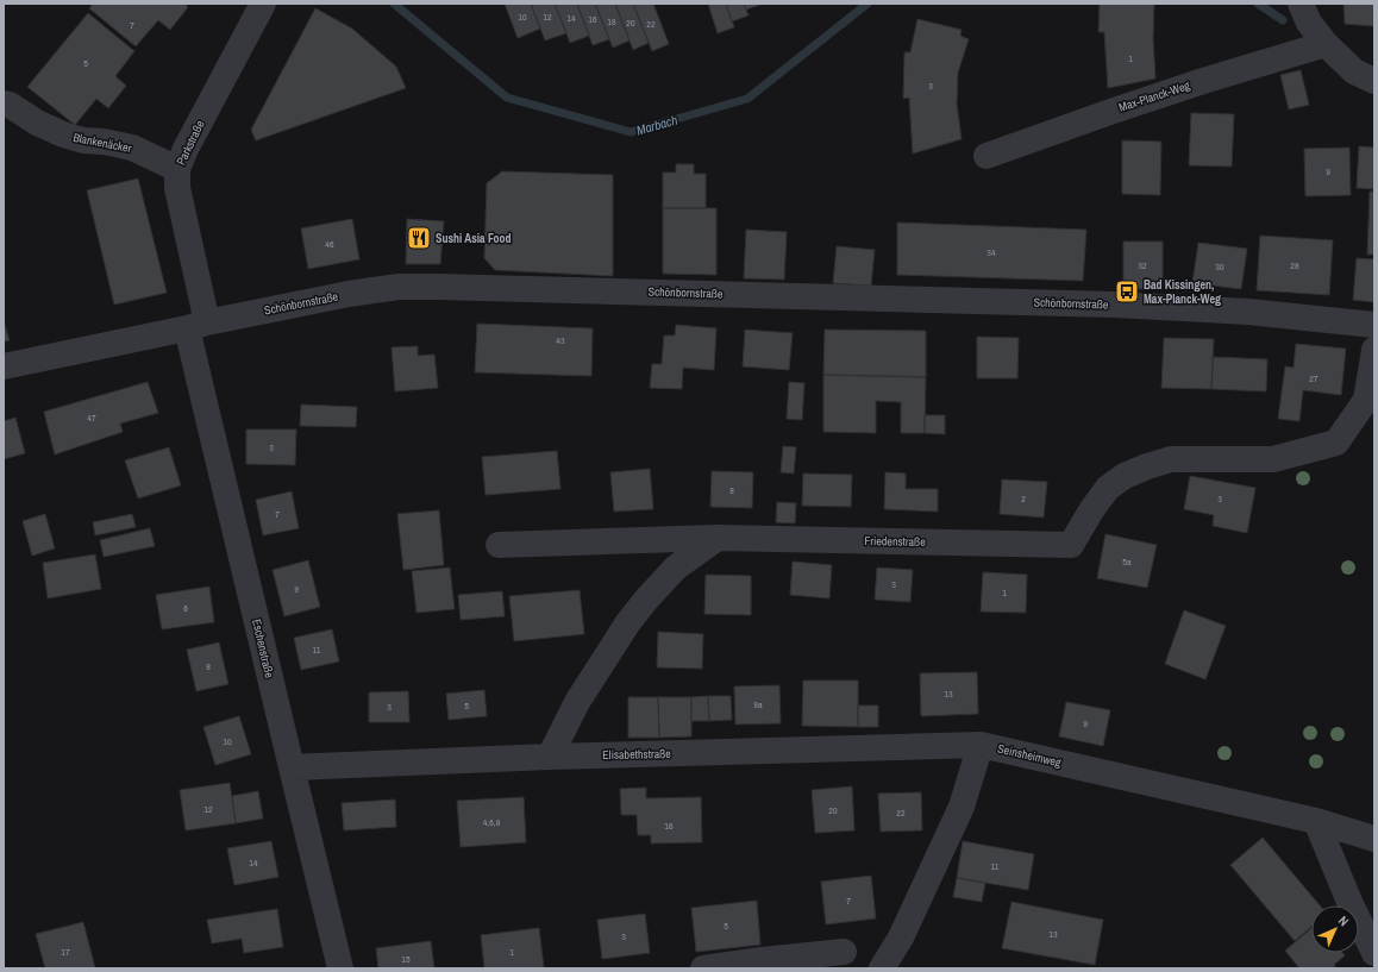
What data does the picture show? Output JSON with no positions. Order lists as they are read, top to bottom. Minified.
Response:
{"streets":{"street":["Max-Planck-Weg","Blankenäcker","Parkstraße","Schönbornstraße","Friedenstraße","Eschenstraße","Elisabethstraße","Seinsheimweg"]},"crossings":[["Blankenäcker","Parkstraße"],["Parkstraße","Schönbornstraße"],["Parkstraße","Eschenstraße"],["Schönbornstraße","Eschenstraße"],["Eschenstraße","Elisabethstraße"],["Elisabethstraße","Seinsheimweg"]],"water":["Marbach"],"places":{"restaurant":["Sushi Asia Food"],"bus stop":["Bad Kissingen, Max-Planck-Weg"]},"house_numbers":["10","12","14","16","18","20","22","7","1","5","3","9","46","34","32","28","30","43","27","47","3","8","2","3","7","5a","3","9","1","6","11","8","13","9a","5","3","9","10","12","20","22","4,6,8","16","14","11","7","5","13","3","17","1","15"],"north":"top right"}
